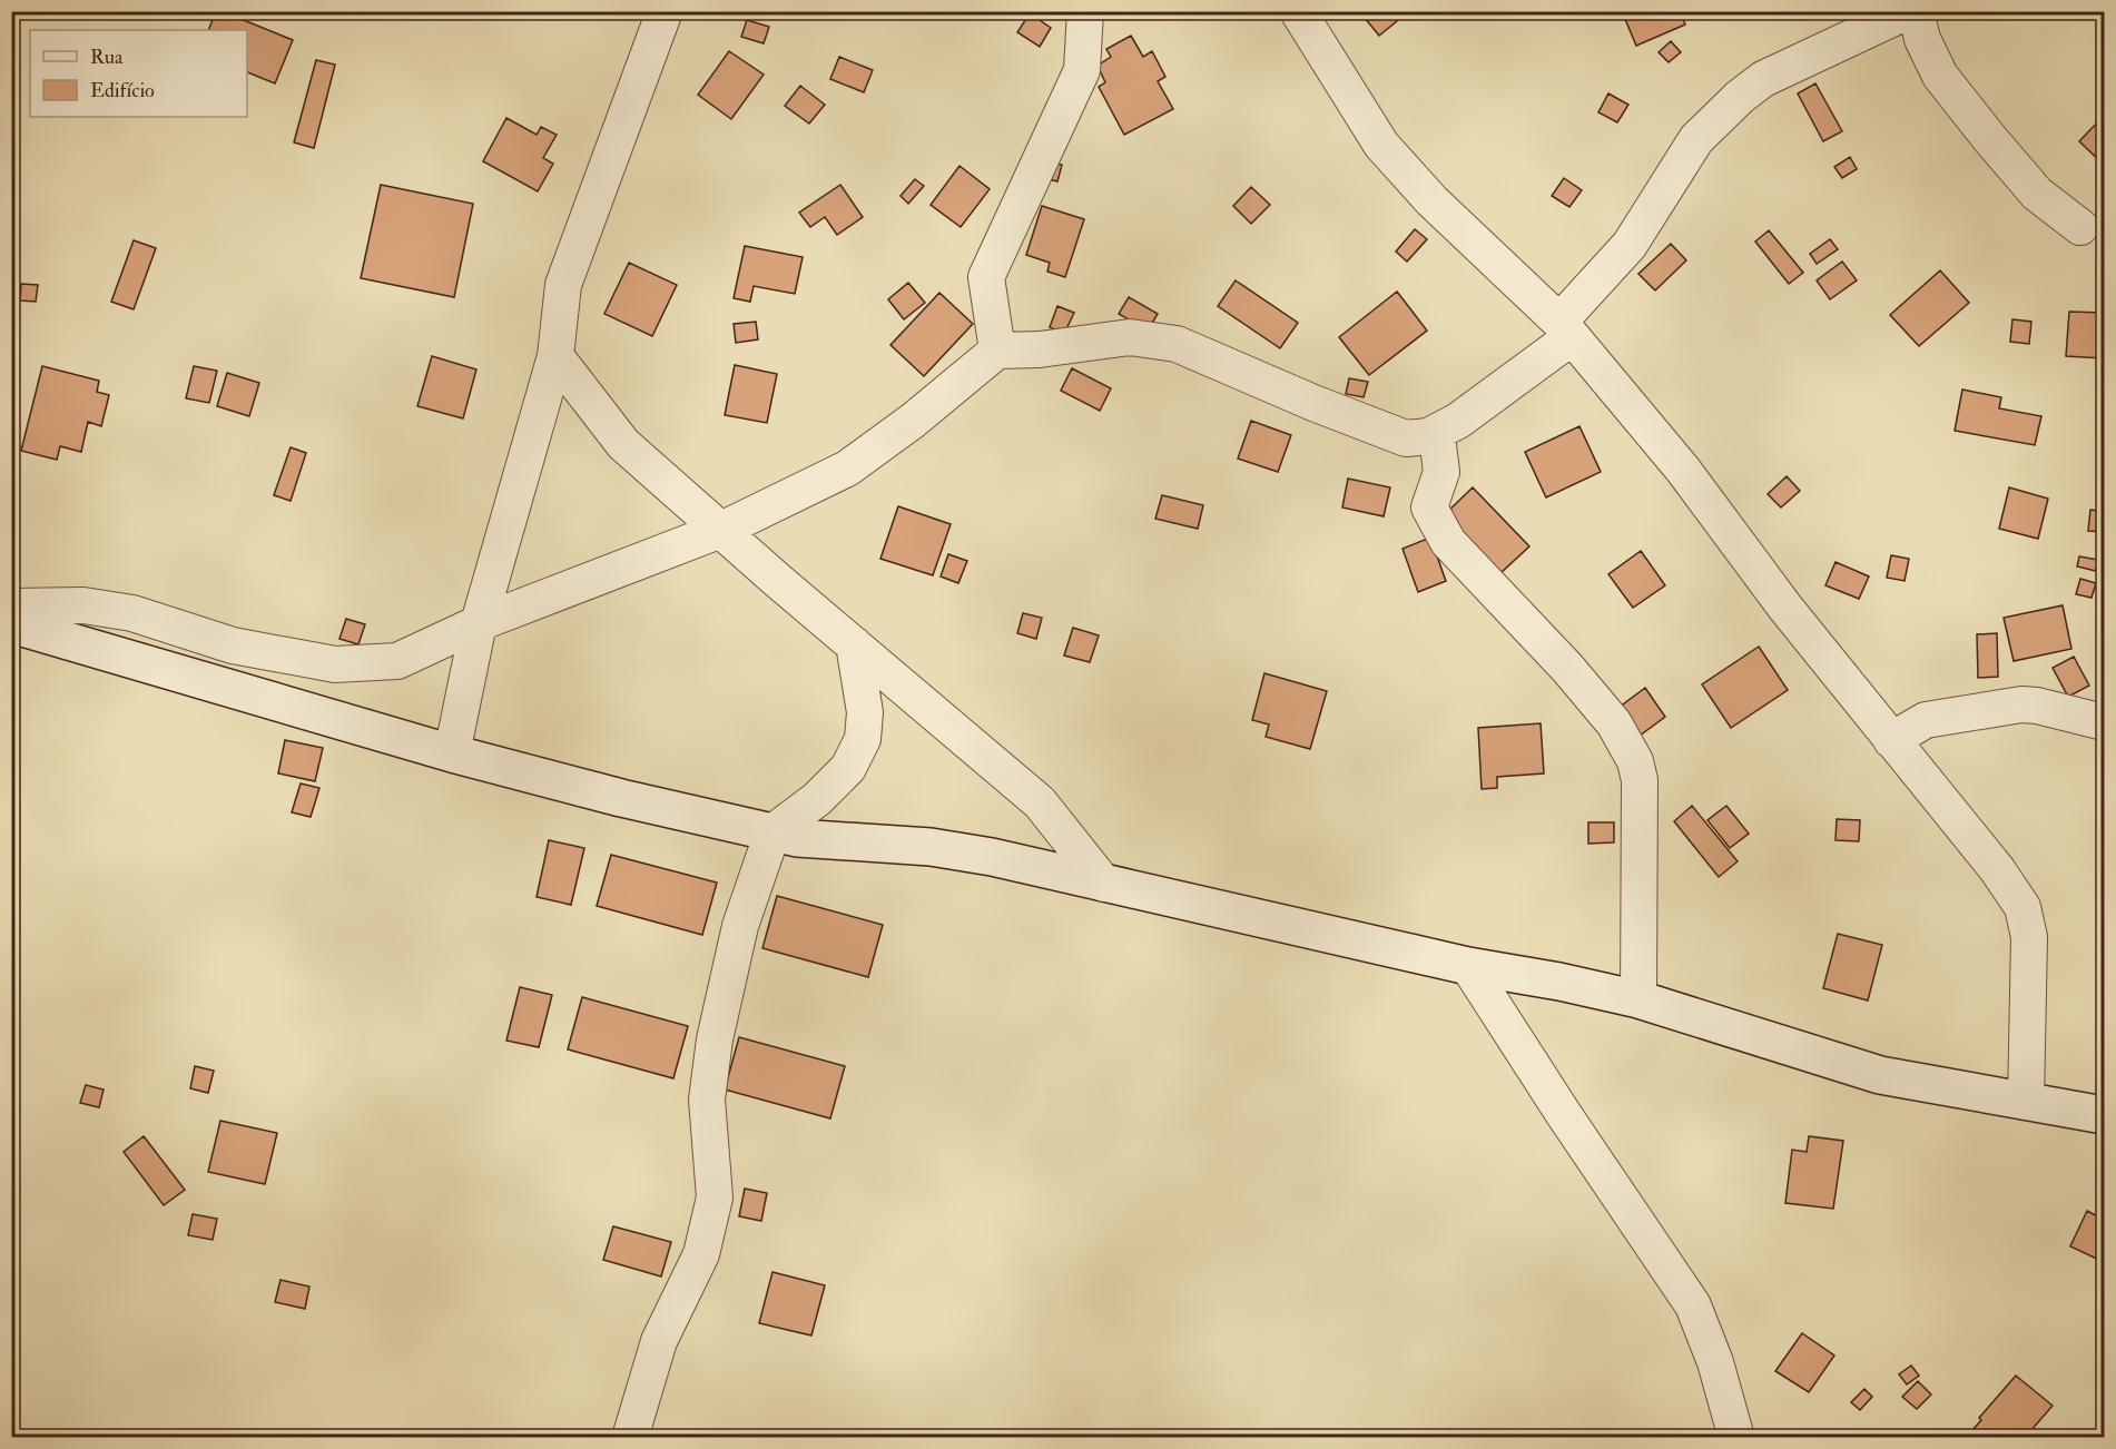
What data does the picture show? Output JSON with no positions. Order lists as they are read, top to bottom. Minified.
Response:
{"legend":["Rua","Edifício"]}
